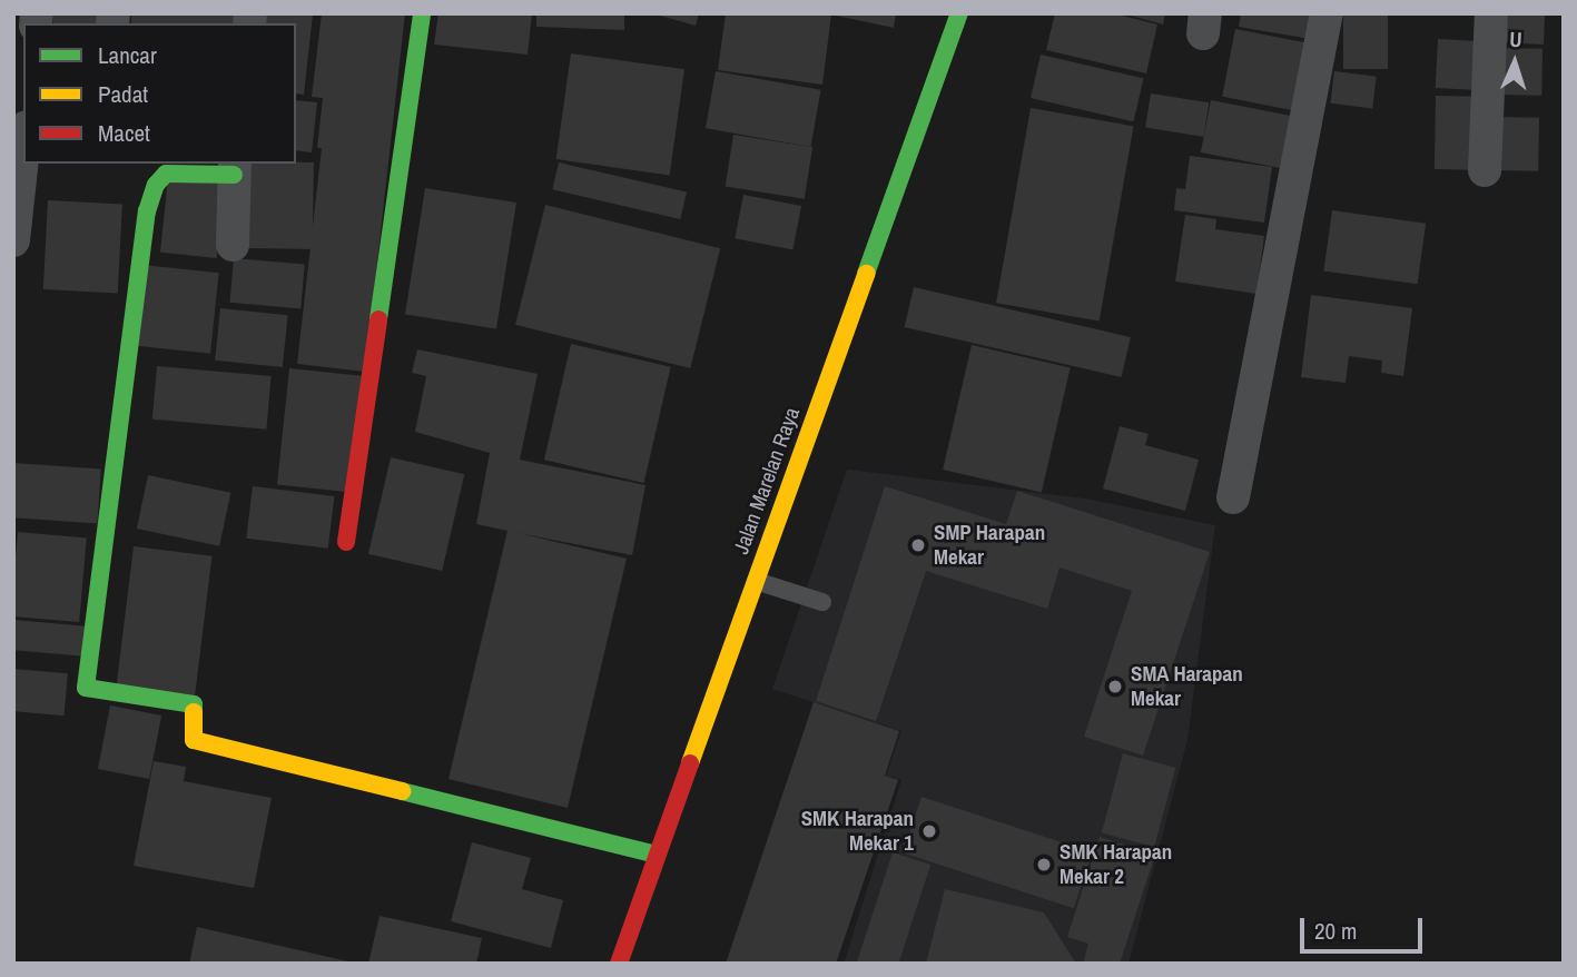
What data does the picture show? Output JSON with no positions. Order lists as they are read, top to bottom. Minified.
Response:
{"streets":{"street":["Jalan Marelan Raya"]},"places":["SMP Harapan Mekar","SMA Harapan Mekar","SMK Harapan Mekar 1","SMK Harapan Mekar 2"],"legend":["Lancar","Padat","Macet"],"scale_bar":"20 m","north":"top"}
